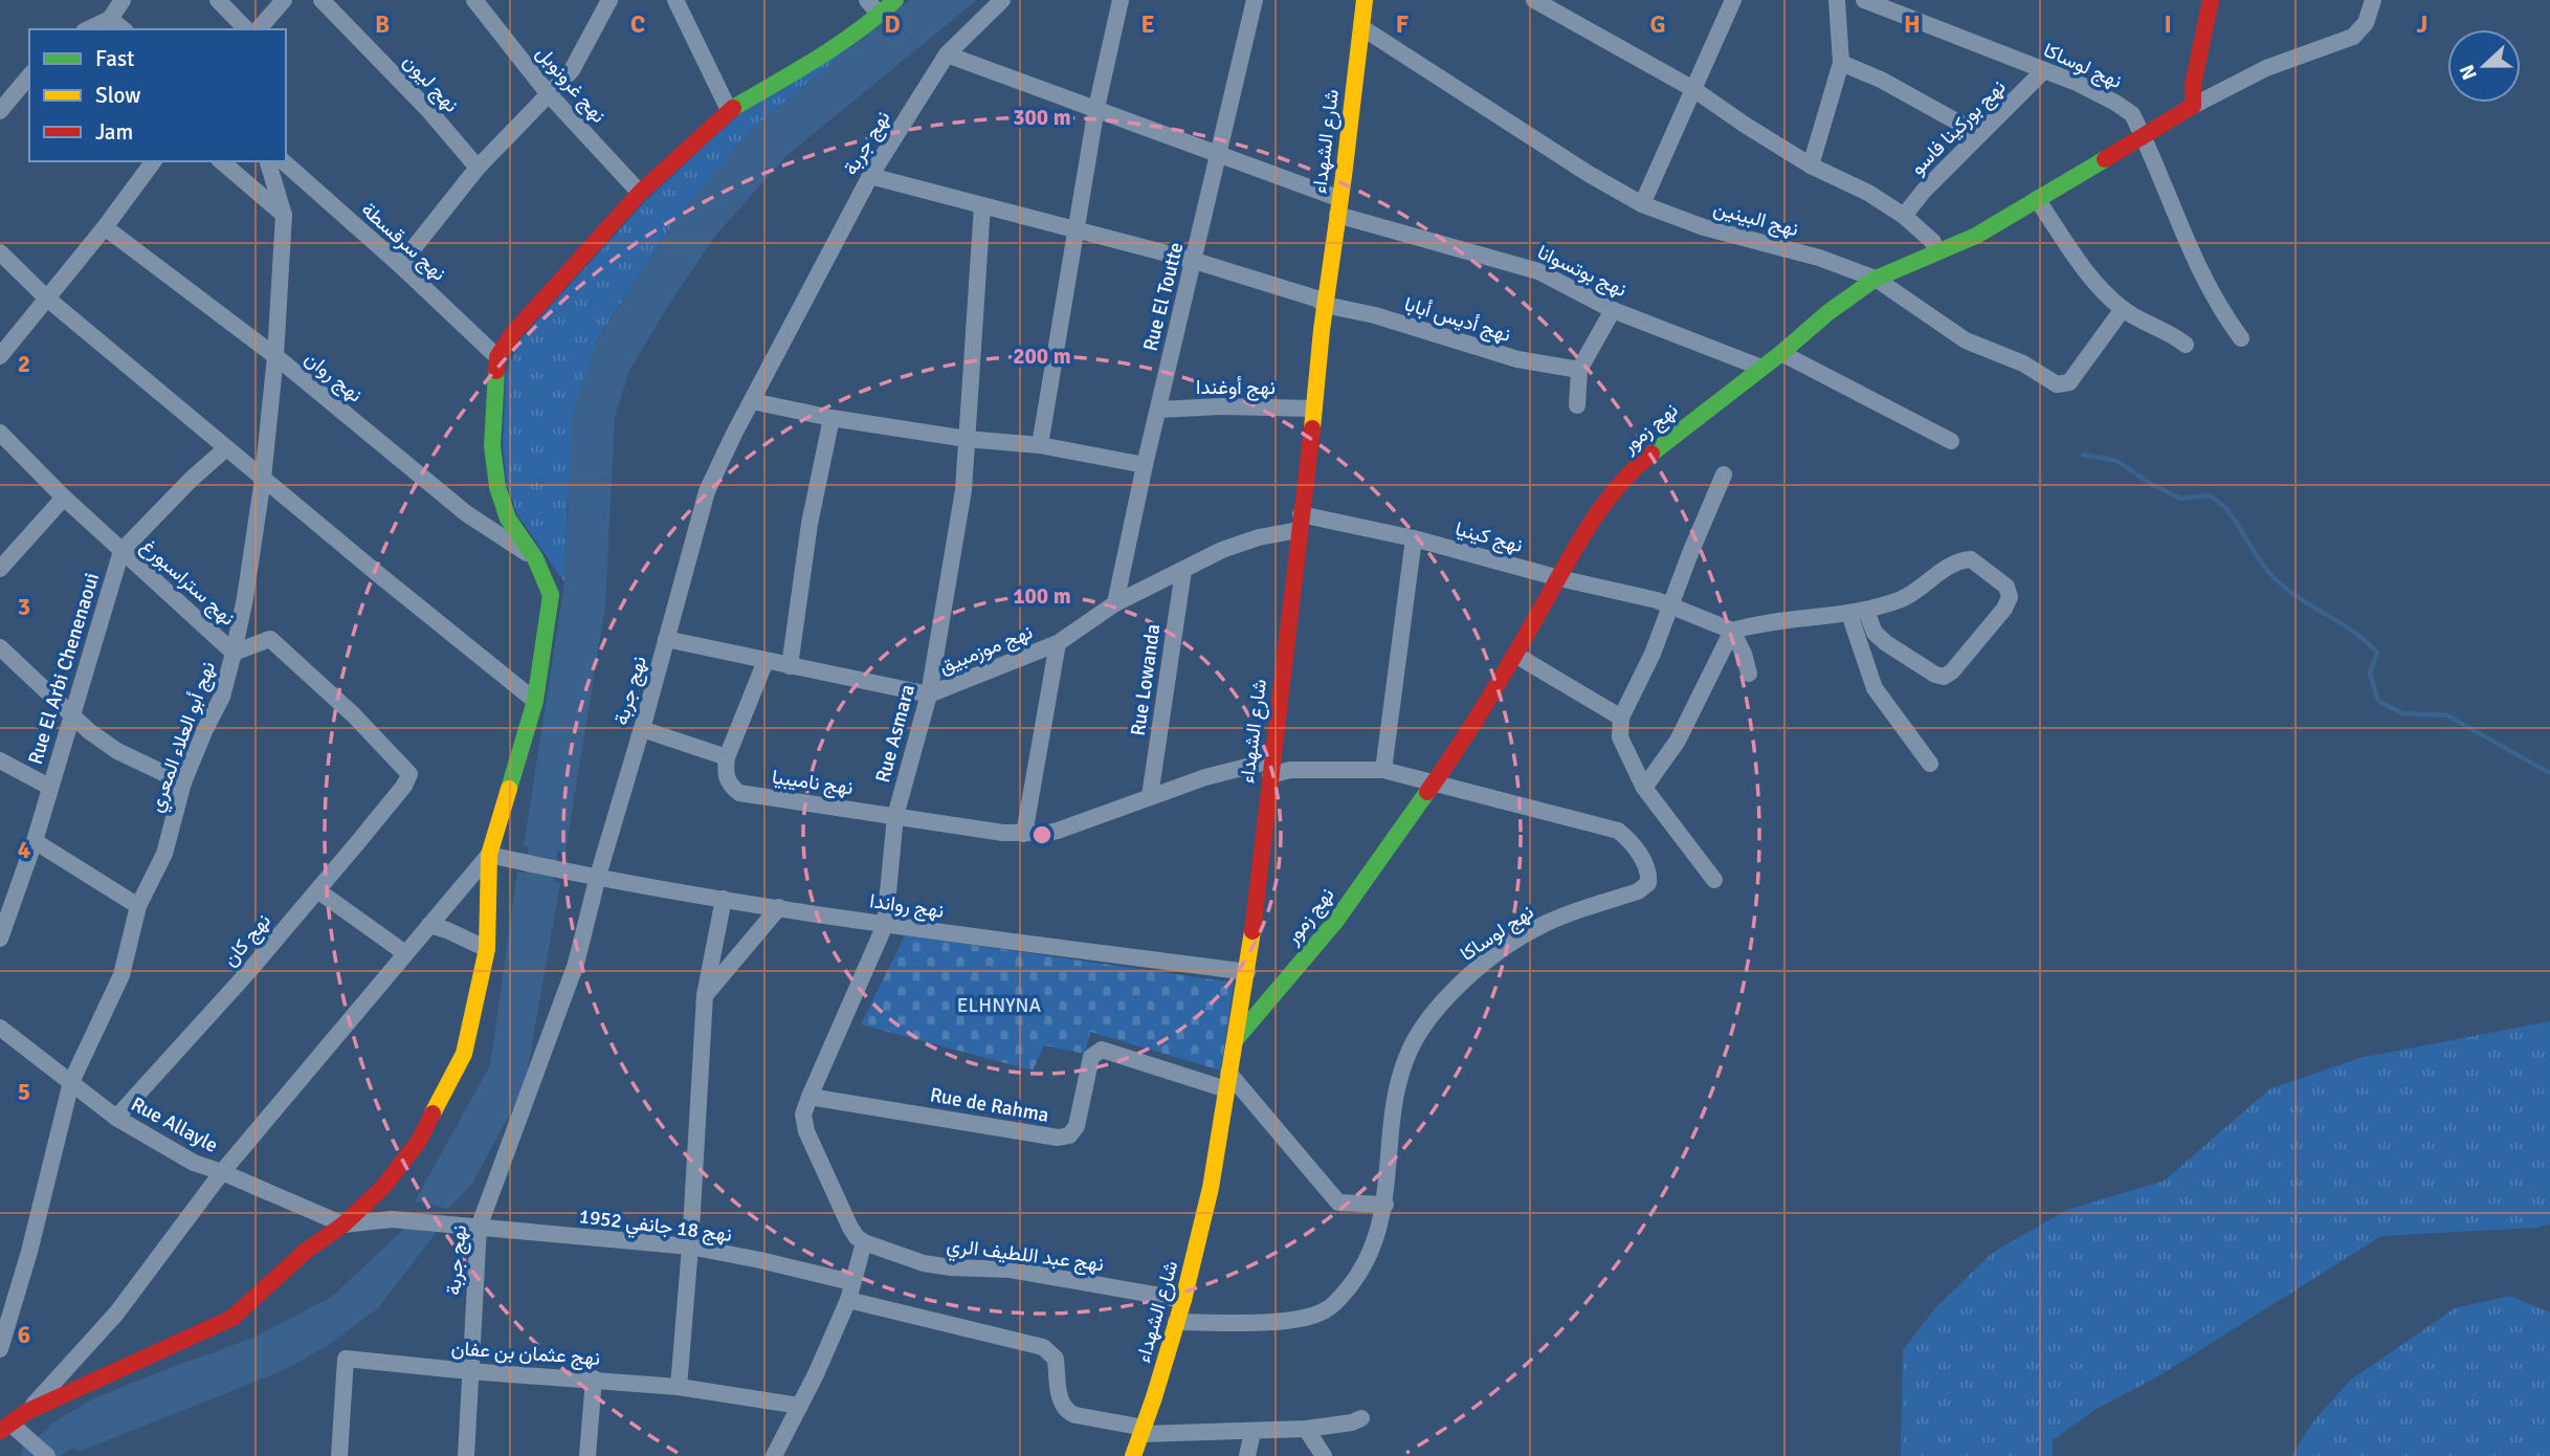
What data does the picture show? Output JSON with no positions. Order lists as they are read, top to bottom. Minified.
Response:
{"streets":{"street":["نهج لوساكا","نهج ليون","نهج غرونوبل","نهج بوركينا فاسو","شارع الشهداء","نهج جربة","نهج البينين","نهج سرقسطة","نهج بوتسوانا","Rue El Toutte","نهج أديس أبابا","نهج روان","نهج أوغندا","نهج زمور","نهج كينيا","نهج ستراسبورغ","نهج موزمبيق","Rue El Arbi Chenenaoui","Rue Lowanda","Rue Asmara","نهج أبو العلاء المعري","نهج ناميبيا","نهج رواندا","نهج كان","Rue de Rahma","Rue Allayle","نهج 18 جانفي 1952","نهج عبد اللطيف الري","نهج عثمان بن عفان"]},"crossings":[["نهج لوساكا","نهج بوركينا فاسو"],["نهج لوساكا","شارع الشهداء"],["نهج لوساكا","نهج زمور"],["نهج لوساكا","نهج ناميبيا"],["شارع الشهداء","نهج البينين"],["شارع الشهداء","نهج بوتسوانا"],["شارع الشهداء","نهج أديس أبابا"],["شارع الشهداء","نهج أوغندا"],["شارع الشهداء","نهج زمور"],["شارع الشهداء","نهج كينيا"],["شارع الشهداء","نهج موزمبيق"],["شارع الشهداء","نهج ناميبيا"],["شارع الشهداء","نهج رواندا"],["شارع الشهداء","Rue de Rahma"],["شارع الشهداء","نهج 18 جانفي 1952"],["شارع الشهداء","نهج عبد اللطيف الري"],["نهج جربة","نهج بوتسوانا"],["نهج جربة","نهج أديس أبابا"],["نهج جربة","نهج موزمبيق"],["نهج جربة","نهج رواندا"],["نهج جربة","نهج 18 جانفي 1952"],["نهج جربة","نهج عثمان بن عفان"],["نهج البينين","نهج زمور"],["نهج بوتسوانا","Rue El Toutte"],["نهج بوتسوانا","نهج زمور"],["Rue El Toutte","نهج أديس أبابا"],["Rue El Toutte","نهج أوغندا"],["Rue El Toutte","نهج موزمبيق"],["نهج أديس أبابا","Rue Asmara"],["نهج روان","نهج أبو العلاء المعري"],["نهج زمور","نهج كينيا"],["نهج كينيا","نهج موزمبيق"],["نهج ستراسبورغ","Rue El Arbi Chenenaoui"],["نهج ستراسبورغ","نهج أبو العلاء المعري"],["نهج ستراسبورغ","نهج كان"],["نهج موزمبيق","Rue Lowanda"],["نهج موزمبيق","Rue Asmara"],["Rue Lowanda","نهج ناميبيا"],["Rue Asmara","نهج ناميبيا"],["Rue Asmara","نهج رواندا"],["Rue Asmara","Rue de Rahma"],["Rue Asmara","نهج عبد اللطيف الري"],["نهج أبو العلاء المعري","Rue Allayle"],["نهج كان","Rue Allayle"],["Rue Allayle","نهج 18 جانفي 1952"]],"parks":["ELHNYNA"],"legend":["Fast","Slow","Jam"],"north":"left","grid":{"columns":["B","C","D","E","F","G","H","I","J"],"rows":["2","3","4","5","6"]},"rings":["300 m","200 m","100 m"]}
